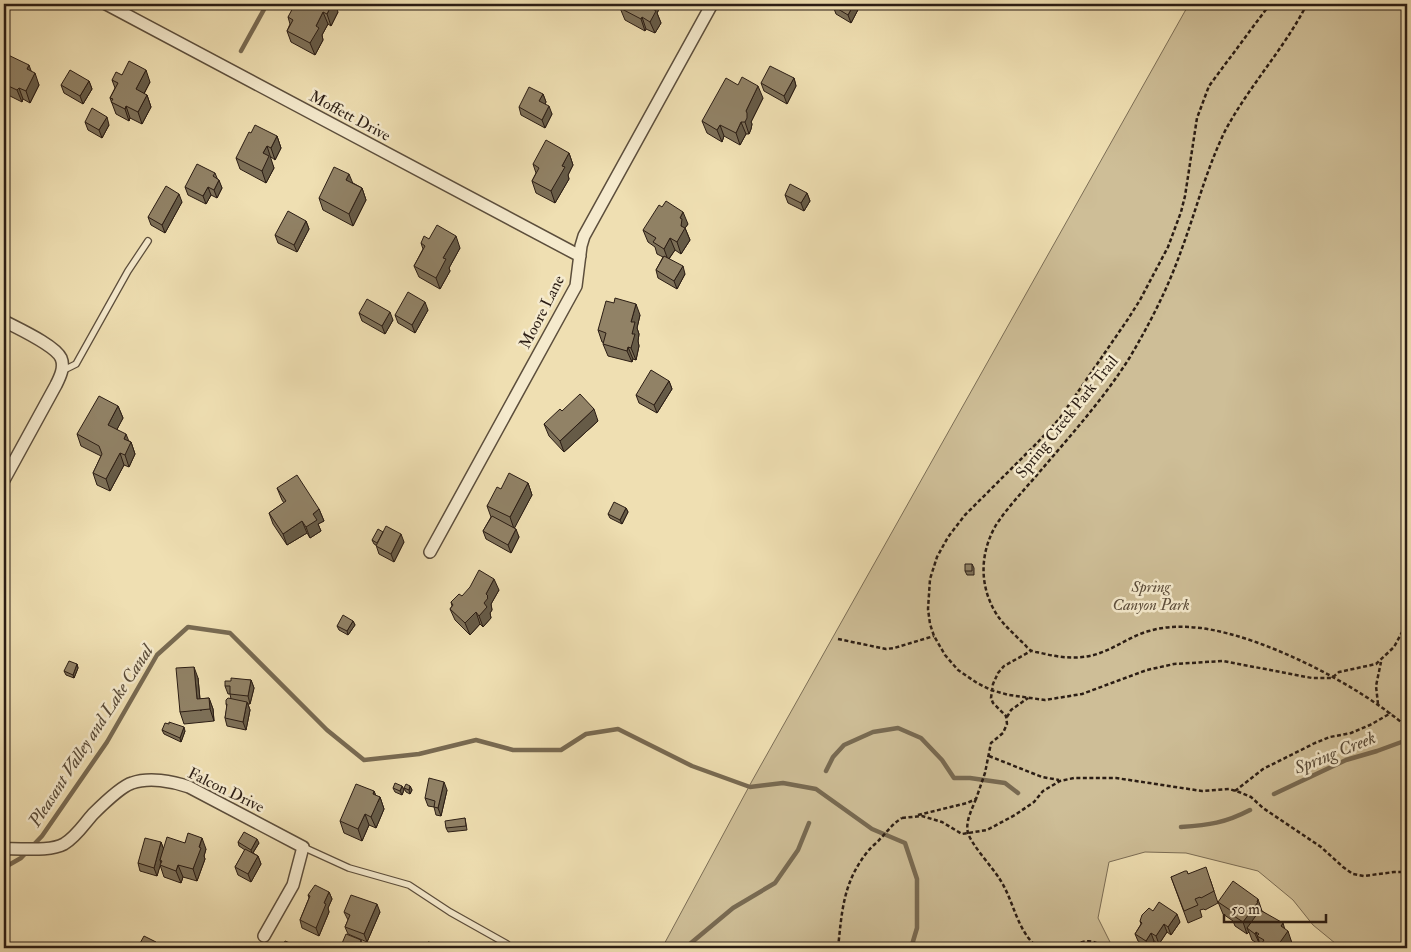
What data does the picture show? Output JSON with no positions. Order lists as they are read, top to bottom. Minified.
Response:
{"streets":{"street":["Moffett Drive","Moore Lane","Falcon Drive"],"path":["Spring Creek Park Trail"]},"crossings":[["Moffett Drive","Moore Lane"]],"water":["Pleasant Valley and Lake Canal","Spring Creek"],"parks":["Spring Canyon Park"],"scale_bar":"50 m"}
